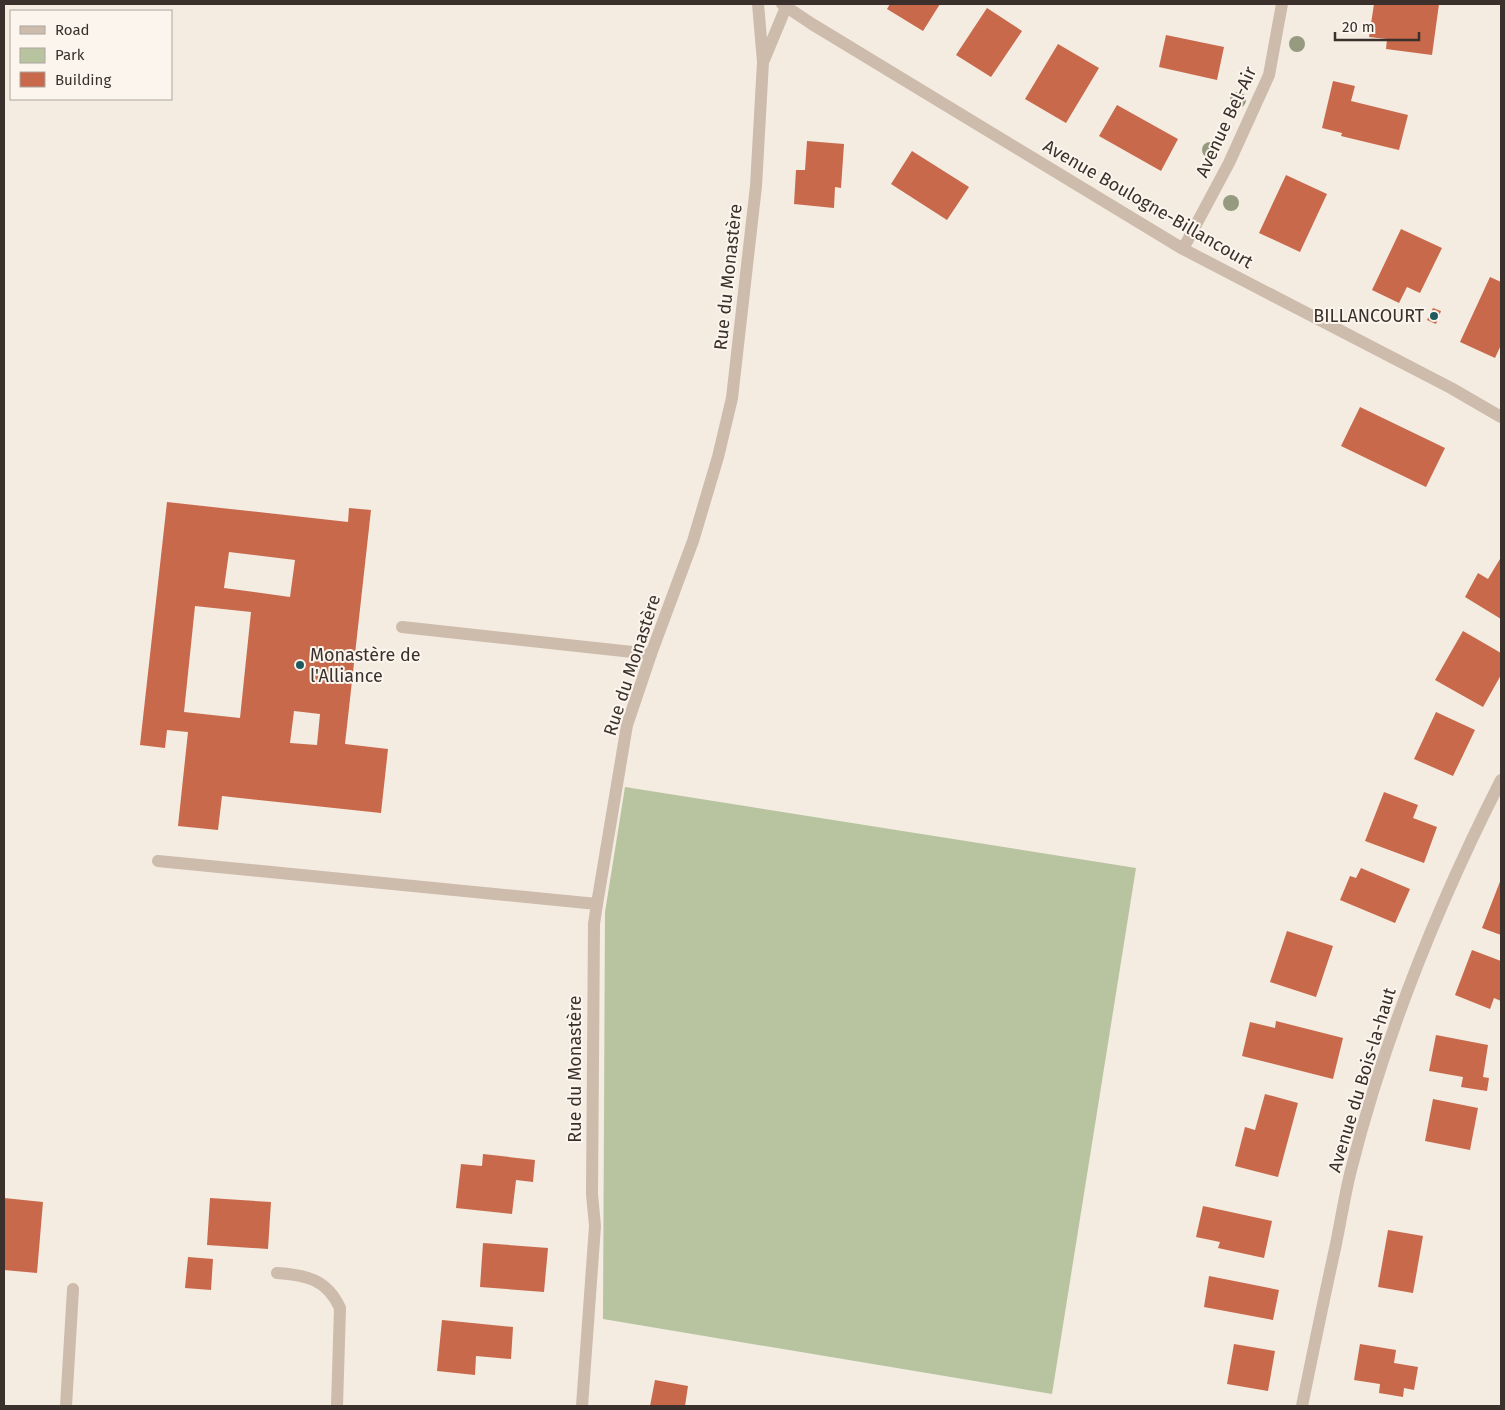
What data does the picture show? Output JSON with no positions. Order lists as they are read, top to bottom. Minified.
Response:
{"streets":{"street":["Avenue Bel-Air","Avenue Boulogne-Billancourt","Rue du Monastère","Avenue du Bois-la-haut"]},"crossings":[["Avenue Bel-Air","Avenue Boulogne-Billancourt"],["Avenue Boulogne-Billancourt","Rue du Monastère"]],"places":["BILLANCOURT","Monastère de l'Alliance"],"legend":["Road","Park","Building"],"scale_bar":"20 m"}
